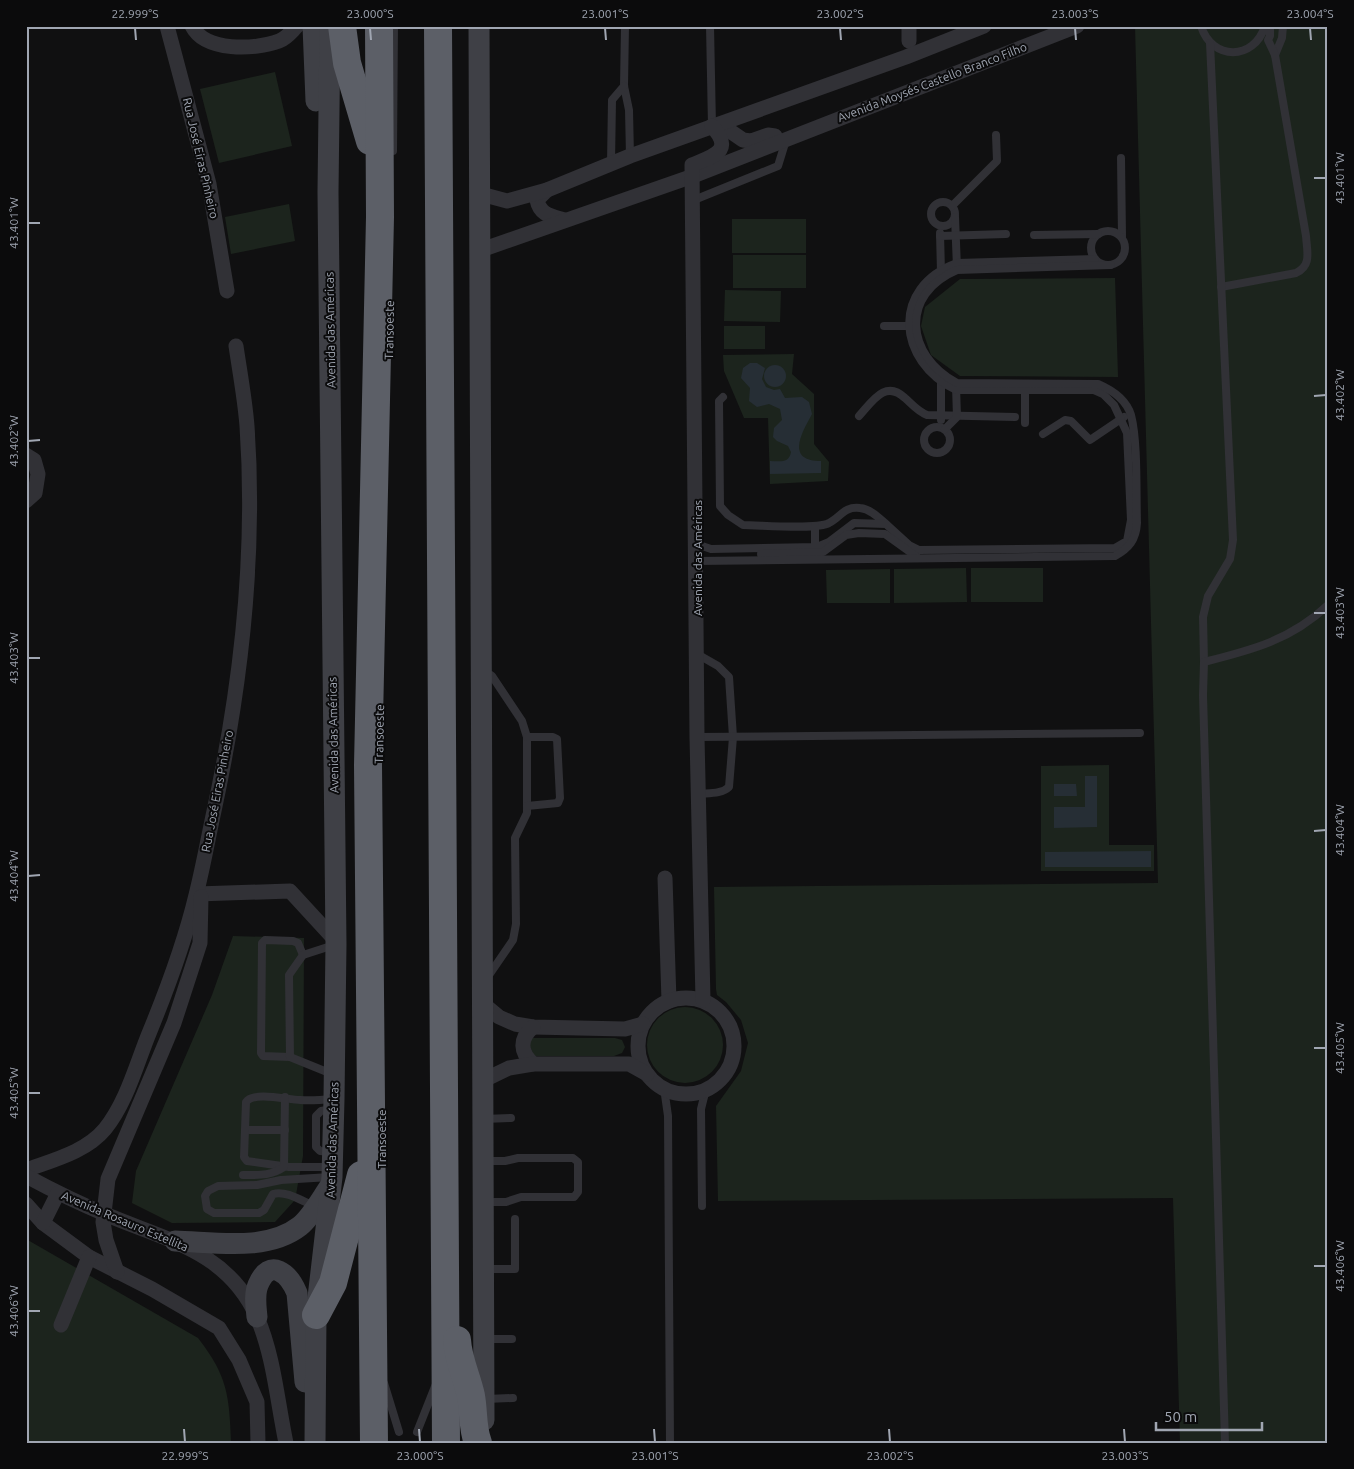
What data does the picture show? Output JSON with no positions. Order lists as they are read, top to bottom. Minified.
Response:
{"streets":{"main road":["Avenida das Américas"],"street":["Avenida Moysés Castello Branco Filho","Rua José Eiras Pinheiro","Avenida Rosauro Estellita"]},"crossings":[["Avenida Moysés Castello Branco Filho","Avenida das Américas"]],"scale_bar":"50 m","coordinates":["22.999°S","23.000°S","23.001°S","23.002°S","23.003°S","23.004°S","43.401°W","43.402°W","43.403°W","43.404°W","43.405°W","43.406°W"]}
